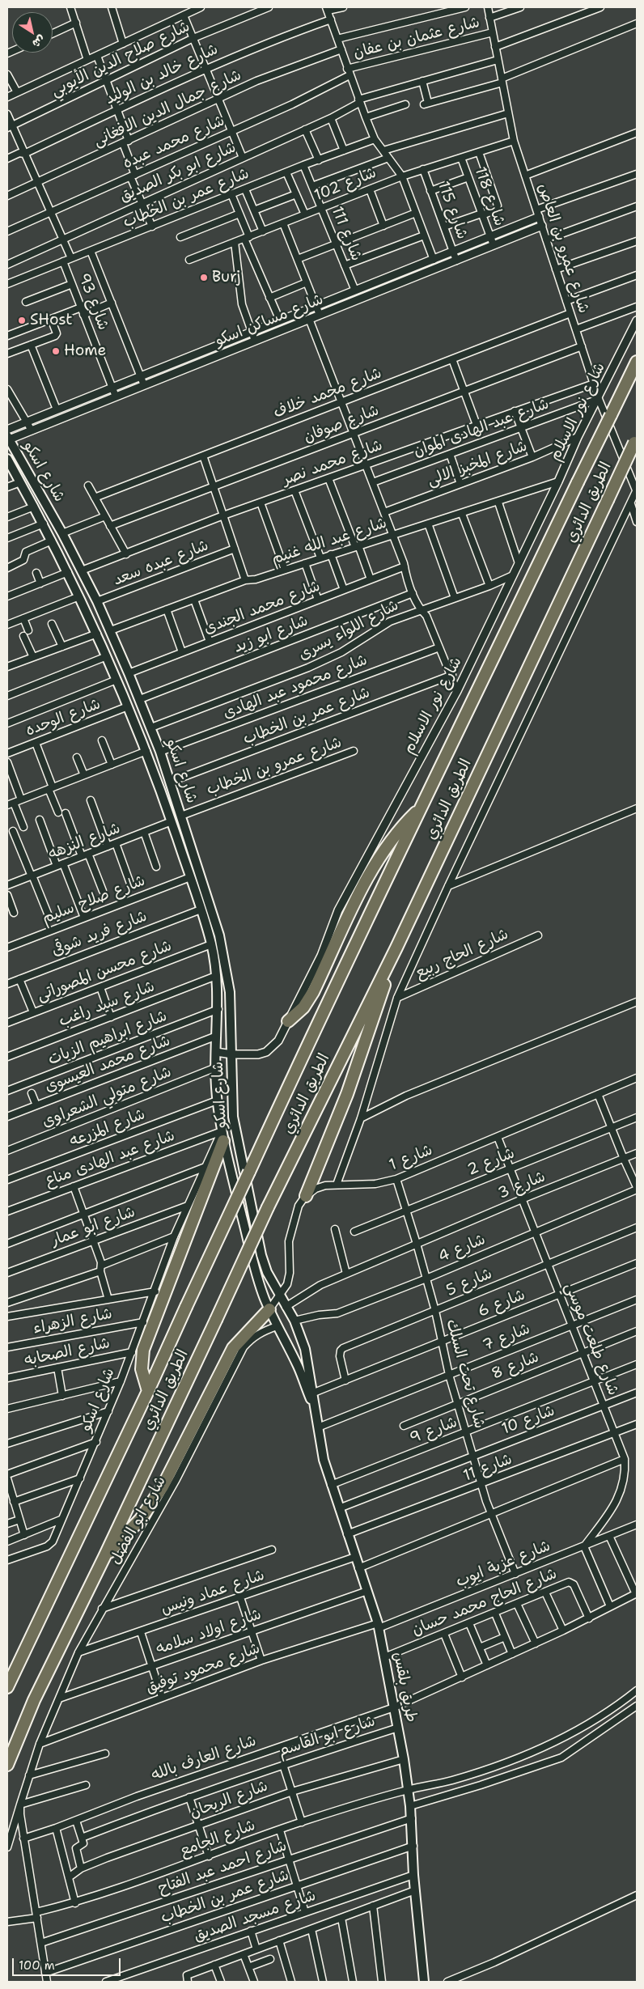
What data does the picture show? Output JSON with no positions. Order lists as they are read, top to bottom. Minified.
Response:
{"streets":{"highway":["الطريق الدائري"],"main road":["شارع اسكو","طريق بلقس"],"street":["شارع عثمان بن عفان","شارع صلاح الدين الأيوبي","شارع خالد بن الوليد","شارع جمال الدين الافغانى","شارع محمد عبده","شارع ابو بكر الصديق","شارع 102","شارع 118","شارع عمر بن الخطاب","شارع 115","شارع 111","شارع عمرو بن العاص","شارع 93","شارع مساكن اسكو","شارع محمد خلاف","شارع نور الاسلام","شارع صوفان","شارع عبد الهادى الموان","شارع محمد نصر","شارع المخبز الالى","شارع عبد الله غنيم","شارع عبده سعد","شارع محمد الجندى","شارع اللواء يسرى","شارع ابو زيد","شارع محمود عبد الهادى","شارع الوحده","شارع عمرو بن الخطاب","شارع النزهه","شارع صلاح سليم","شارع فريد شوقى","شارع الحاج ربيع","شارع محسن المصوراتى","شارع سيد راغب","شارع ابراهيم الزيات","شارع محمد العيسوى","شارع متولي الشعراوى","شارع المزرعه","شارع 1","شارع عبد الهادى مناع","شارع 2","شارع 3","شارع ابو عمار","شارع 4","شارع 5","شارع 6","شارع الزهراء","شارع 7","شارع طلعت موسي","شارع الصحابه","شارع 8","شارع تحت السلك","شارع 10","شارع 9","شارع 11","شارع ابو الفضل","شارع عزبة ايوب","شارع عماد ونيس","شارع الحاج محمد حسان","شارع اولاد سلامه","شارع محمود توفيق","شارع ابو القاسم","شارع العارف بالله","شارع الريحان","شارع الجامع","شارع احمد عبد الفتاح","شارع مسجد الصديق"]},"crossings":[["شارع عثمان بن عفان","شارع عمرو بن العاص"],["شارع ابو بكر الصديق","شارع عمرو بن العاص"],["شارع 102","شارع 118"],["شارع 102","شارع 115"],["شارع 102","شارع 111"],["شارع 102","شارع عمرو بن العاص"],["شارع 118","شارع مساكن اسكو"],["شارع عمر بن الخطاب","شارع 111"],["شارع عمر بن الخطاب","شارع 93"],["شارع عمر بن الخطاب","شارع اسكو"],["شارع عمر بن الخطاب","طريق بلقس"],["شارع 115","شارع مساكن اسكو"],["شارع 111","شارع مساكن اسكو"],["شارع عمرو بن العاص","شارع مساكن اسكو"],["شارع عمرو بن العاص","شارع محمد خلاف"],["شارع عمرو بن العاص","شارع نور الاسلام"],["شارع عمرو بن العاص","شارع صوفان"],["شارع عمرو بن العاص","شارع عبد الهادى الموان"],["شارع عمرو بن العاص","شارع محمد نصر"],["شارع 93","شارع مساكن اسكو"],["شارع مساكن اسكو","شارع اسكو"],["شارع نور الاسلام","شارع عبد الهادى الموان"],["شارع نور الاسلام","شارع المخبز الالى"],["شارع نور الاسلام","شارع اسكو"],["شارع نور الاسلام","شارع عبد الله غنيم"],["شارع نور الاسلام","شارع اللواء يسرى"],["شارع محمد نصر","شارع اسكو"],["شارع اسكو","شارع عبد الله غنيم"],["شارع اسكو","شارع عبده سعد"],["شارع اسكو","شارع محمد الجندى"],["شارع اسكو","شارع اللواء يسرى"],["شارع اسكو","شارع ابو زيد"],["شارع اسكو","شارع محمود عبد الهادى"],["شارع اسكو","شارع الوحده"],["شارع اسكو","شارع عمرو بن الخطاب"],["شارع اسكو","شارع النزهه"],["شارع اسكو","شارع صلاح سليم"],["شارع اسكو","شارع فريد شوقى"],["شارع اسكو","شارع محسن المصوراتى"],["شارع اسكو","شارع سيد راغب"],["شارع اسكو","شارع ابراهيم الزيات"],["شارع اسكو","شارع محمد العيسوى"],["شارع اسكو","شارع متولي الشعراوى"],["شارع اسكو","شارع المزرعه"],["شارع اسكو","شارع عبد الهادى مناع"],["شارع اسكو","شارع 3"],["شارع اسكو","شارع ابو عمار"],["شارع اسكو","شارع 4"],["شارع اسكو","شارع 6"],["شارع اسكو","شارع الزهراء"],["شارع اسكو","شارع الصحابه"],["شارع اسكو","طريق بلقس"],["شارع 1","شارع طلعت موسي"],["شارع 1","شارع تحت السلك"],["شارع 2","شارع طلعت موسي"],["شارع 2","شارع تحت السلك"],["شارع 3","شارع طلعت موسي"],["شارع 3","شارع تحت السلك"],["شارع 4","شارع طلعت موسي"],["شارع 4","شارع تحت السلك"],["شارع 5","شارع 6"],["شارع 5","شارع طلعت موسي"],["شارع 5","شارع تحت السلك"],["شارع 6","شارع طلعت موسي"],["شارع 6","شارع تحت السلك"],["شارع 6","طريق بلقس"],["شارع 7","شارع طلعت موسي"],["شارع 7","شارع تحت السلك"],["شارع 7","طريق بلقس"],["شارع طلعت موسي","شارع 8"],["شارع طلعت موسي","شارع 10"],["شارع طلعت موسي","شارع 9"],["شارع طلعت موسي","شارع 11"],["شارع طلعت موسي","شارع عزبة ايوب"],["شارع 8","شارع تحت السلك"],["شارع تحت السلك","شارع 10"],["شارع تحت السلك","شارع 9"],["شارع تحت السلك","شارع 11"],["شارع تحت السلك","شارع عزبة ايوب"],["شارع 10","طريق بلقس"],["شارع 9","طريق بلقس"],["شارع 11","طريق بلقس"],["شارع ابو الفضل","شارع عماد ونيس"],["شارع ابو الفضل","شارع اولاد سلامه"],["شارع ابو الفضل","شارع محمود توفيق"],["شارع عزبة ايوب","شارع محمود توفيق"],["شارع عزبة ايوب","طريق بلقس"],["شارع عماد ونيس","طريق بلقس"],["شارع الحاج محمد حسان","طريق بلقس"],["شارع الحاج محمد حسان","شارع العارف بالله"],["شارع اولاد سلامه","طريق بلقس"],["شارع محمود توفيق","طريق بلقس"],["طريق بلقس","شارع ابو القاسم"],["طريق بلقس","شارع العارف بالله"],["طريق بلقس","شارع الريحان"],["طريق بلقس","شارع الجامع"],["طريق بلقس","شارع احمد عبد الفتاح"],["طريق بلقس","شارع مسجد الصديق"]],"places":["Burj","SHost","Home"],"scale_bar":"100 m","north":"bottom right"}
